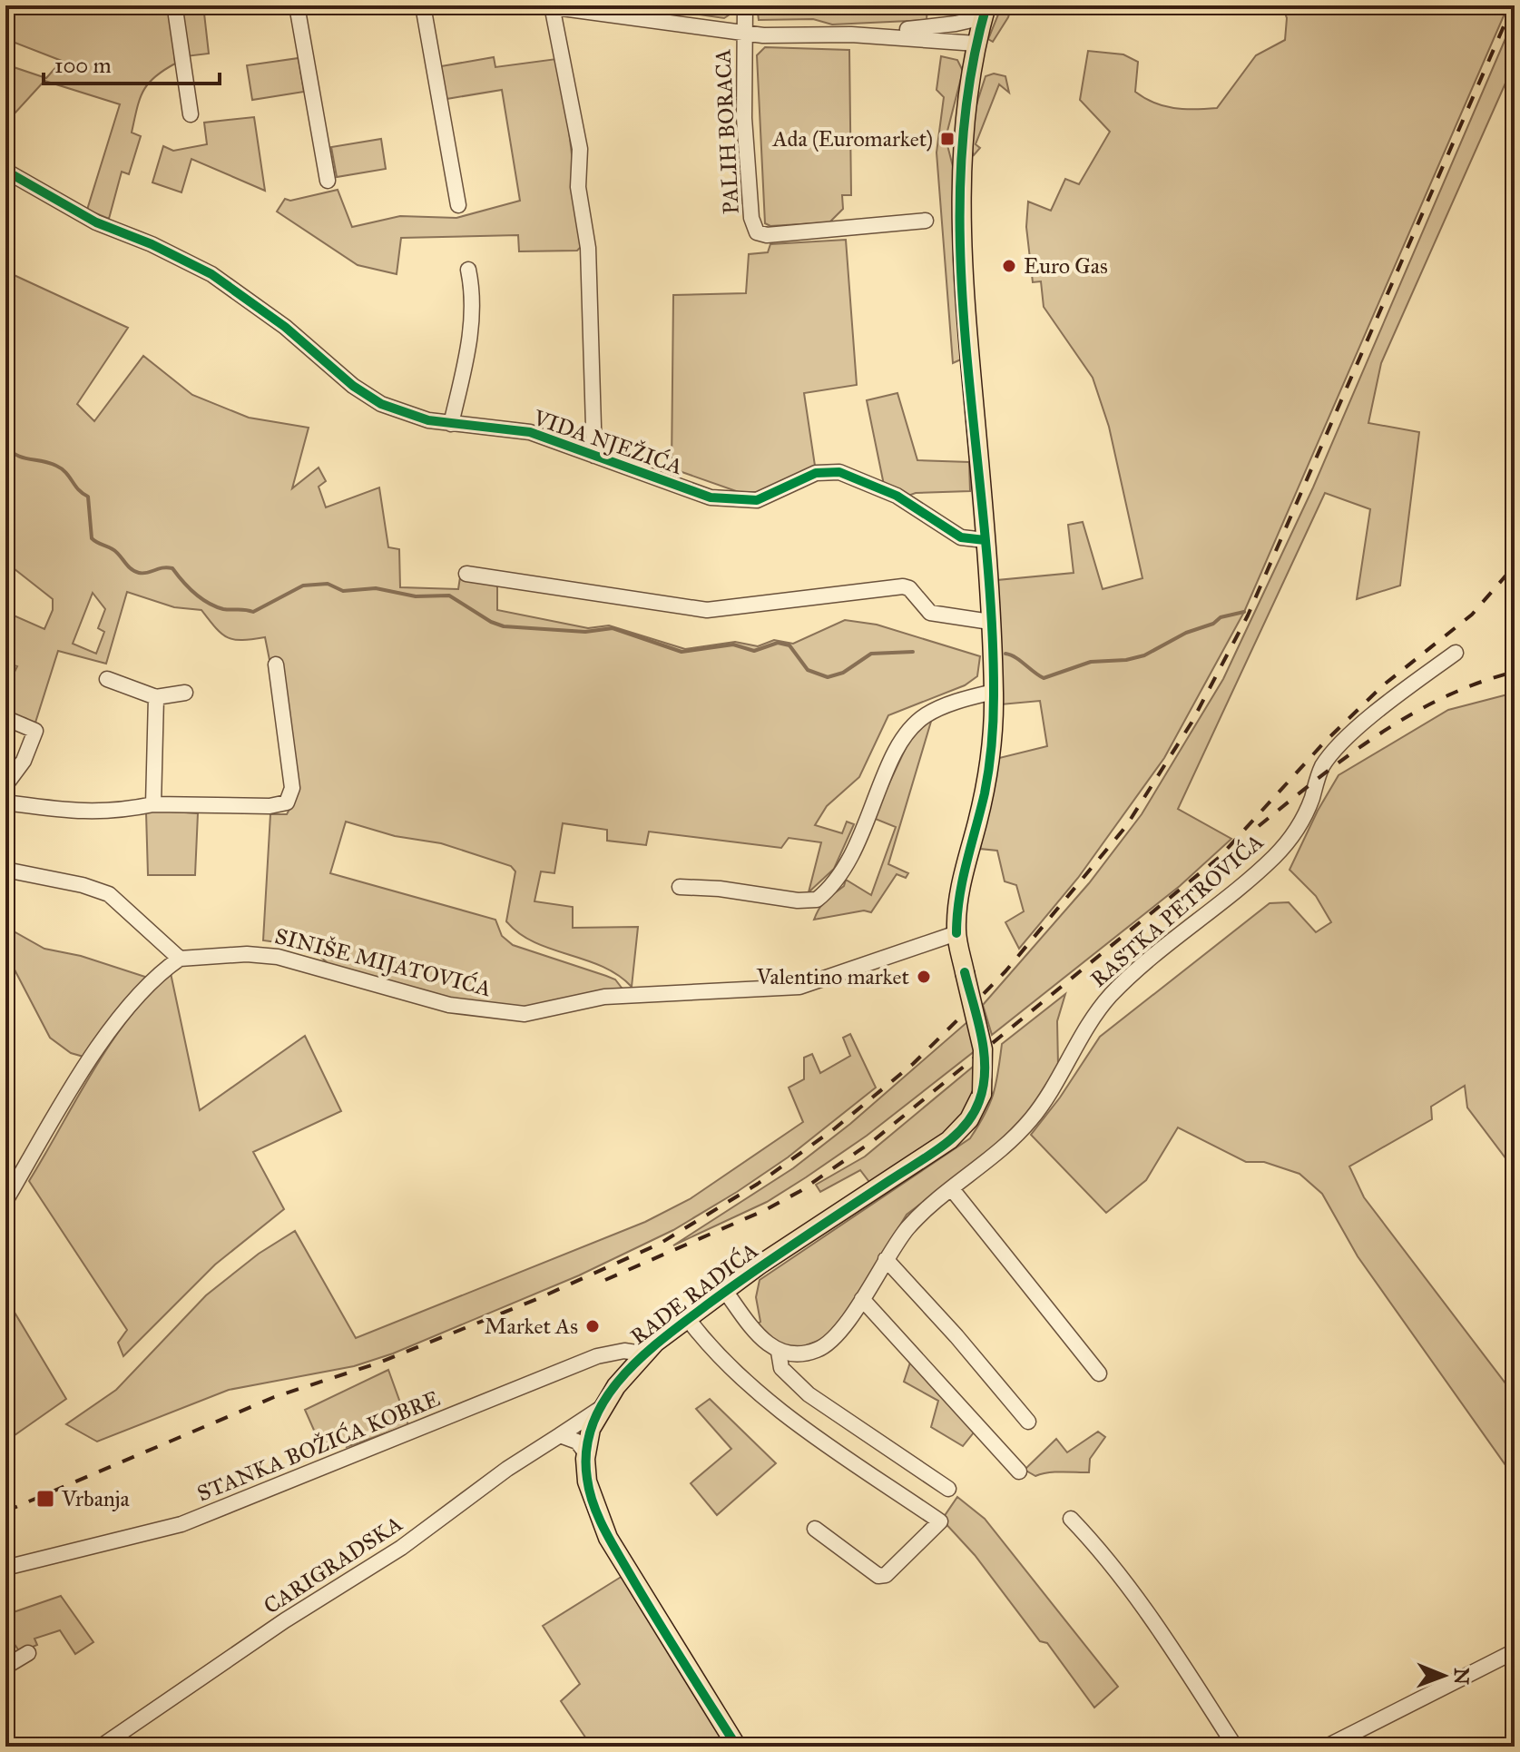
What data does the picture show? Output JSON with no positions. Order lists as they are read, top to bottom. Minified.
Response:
{"streets":{"main road":["RADE RADIĆA"],"street":["PALIH BORACA","VIDA NJEŽIĆA","RASTKA PETROVIĆA","SINIŠE MIJATOVIĆA","STANKA BOŽIĆA KOBRE","CARIGRADSKA"]},"crossings":[["SINIŠE MIJATOVIĆA","RADE RADIĆA"],["RADE RADIĆA","STANKA BOŽIĆA KOBRE"],["RADE RADIĆA","CARIGRADSKA"]],"places":{"transit":["Ada (Euromarket)","Vrbanja"],"other":["Euro Gas","Valentino market","Market As"]},"scale_bar":"100 m","north":"right"}
